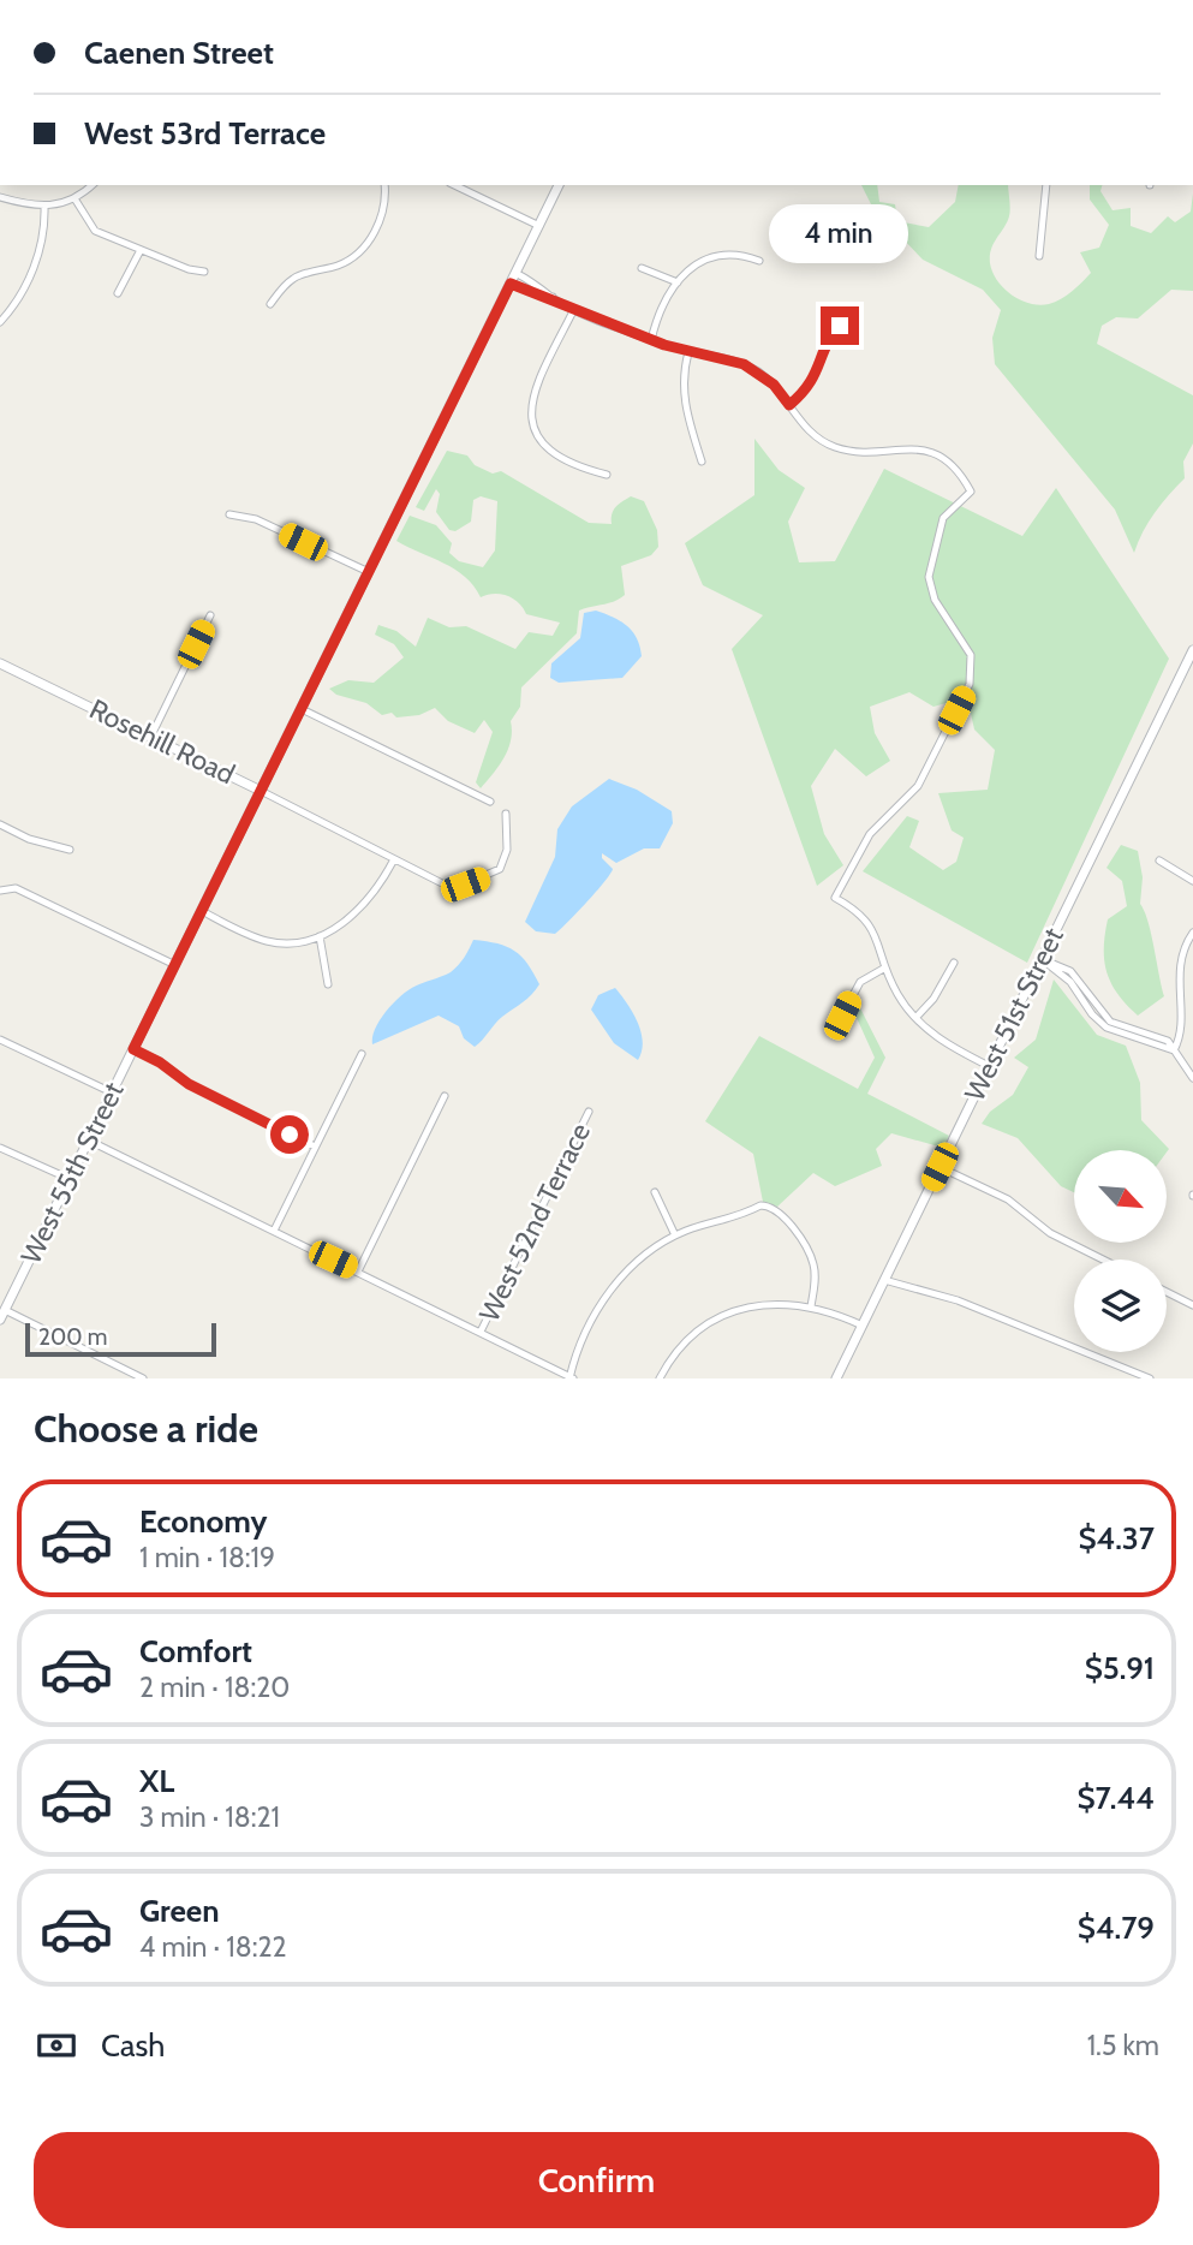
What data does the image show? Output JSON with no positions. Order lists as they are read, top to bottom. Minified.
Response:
{"streets":{"street":["Rosehill Road","West 51st Street","West 55th Street","West 52nd Terrace"]},"crossings":[["Rosehill Road","West 55th Street"]],"scale_bar":"200 m","north":"bottom right","page":{"banner":["Caenen Street","West 53rd Terrace"],"bubble":"4 min","scale":"200 m","heading":"Choose a ride","list":[{"name":"Economy","note":"1 min · 18:19","value":"$4.37"},{"name":"Comfort","note":"2 min · 18:20","value":"$5.91"},{"name":"XL","note":"3 min · 18:21","value":"$7.44"},{"name":"Green","note":"4 min · 18:22","value":"$4.79"}],"pay":["Cash","1.5 km"],"buttons":"Confirm"}}
